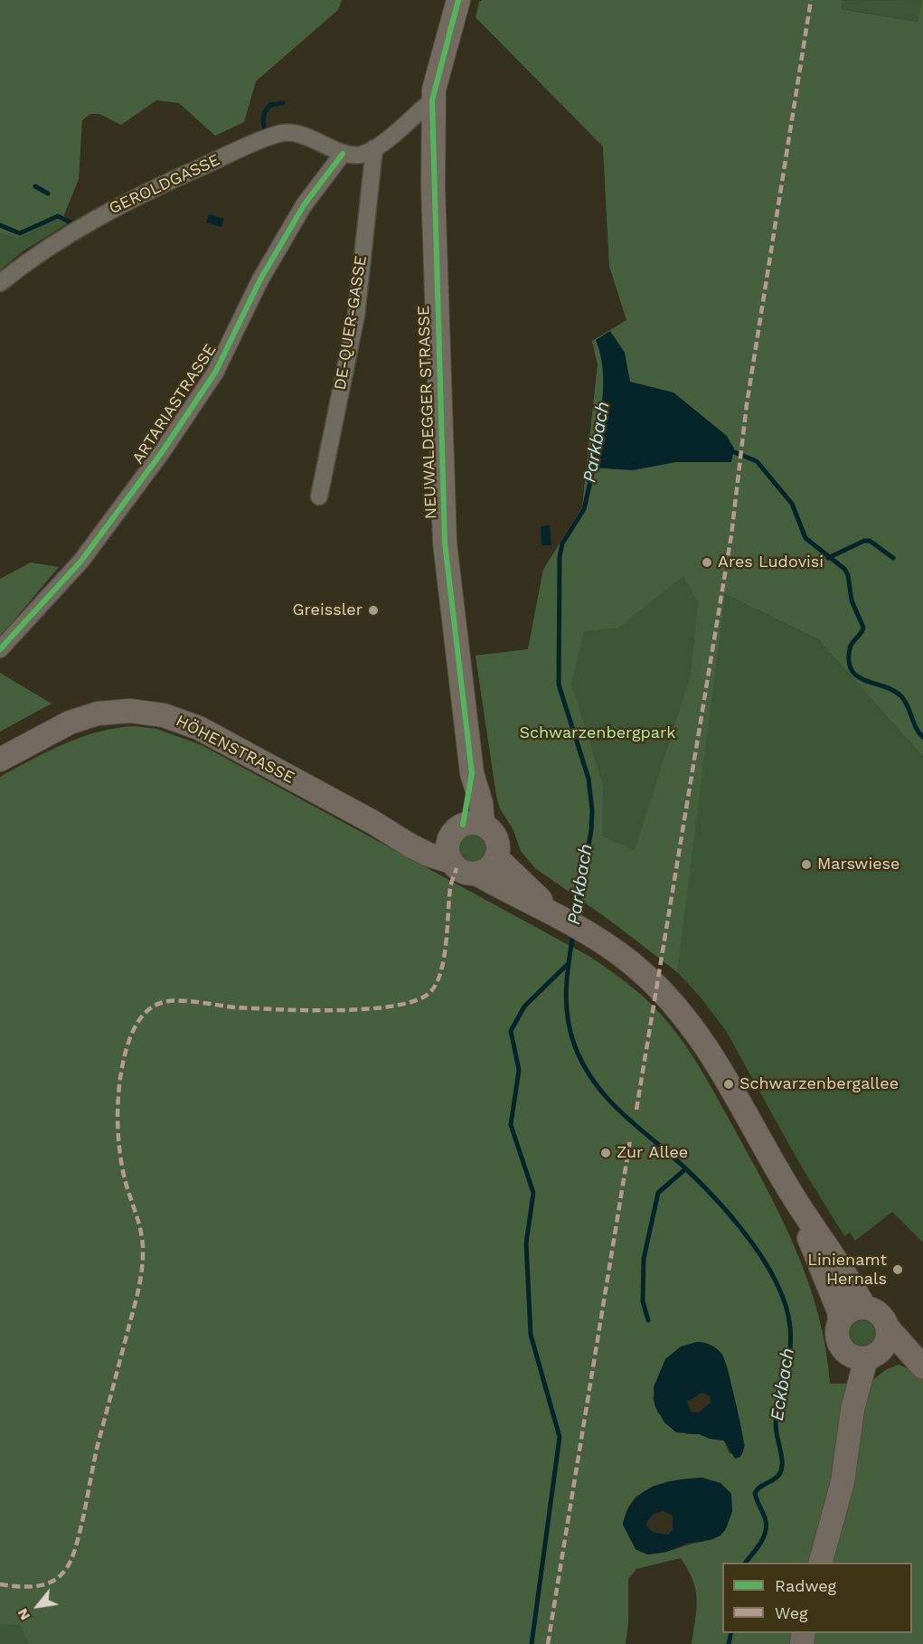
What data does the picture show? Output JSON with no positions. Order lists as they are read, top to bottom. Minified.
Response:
{"streets":{"main road":["NEUWALDEGGER STRASSE","HÖHENSTRASSE"],"street":["GEROLDGASSE","DE-QUER-GASSE","ARTARIASTRASSE"]},"crossings":[["GEROLDGASSE","ARTARIASTRASSE"],["NEUWALDEGGER STRASSE","HÖHENSTRASSE"]],"water":["Parkbach","Eckbach"],"parks":["Schwarzenbergpark"],"places":["Ares Ludovisi","Greissler","Marswiese","Schwarzenbergallee","Zur Allee","Linienamt Hernals"],"legend":["Radweg","Weg"],"north":"bottom left"}
